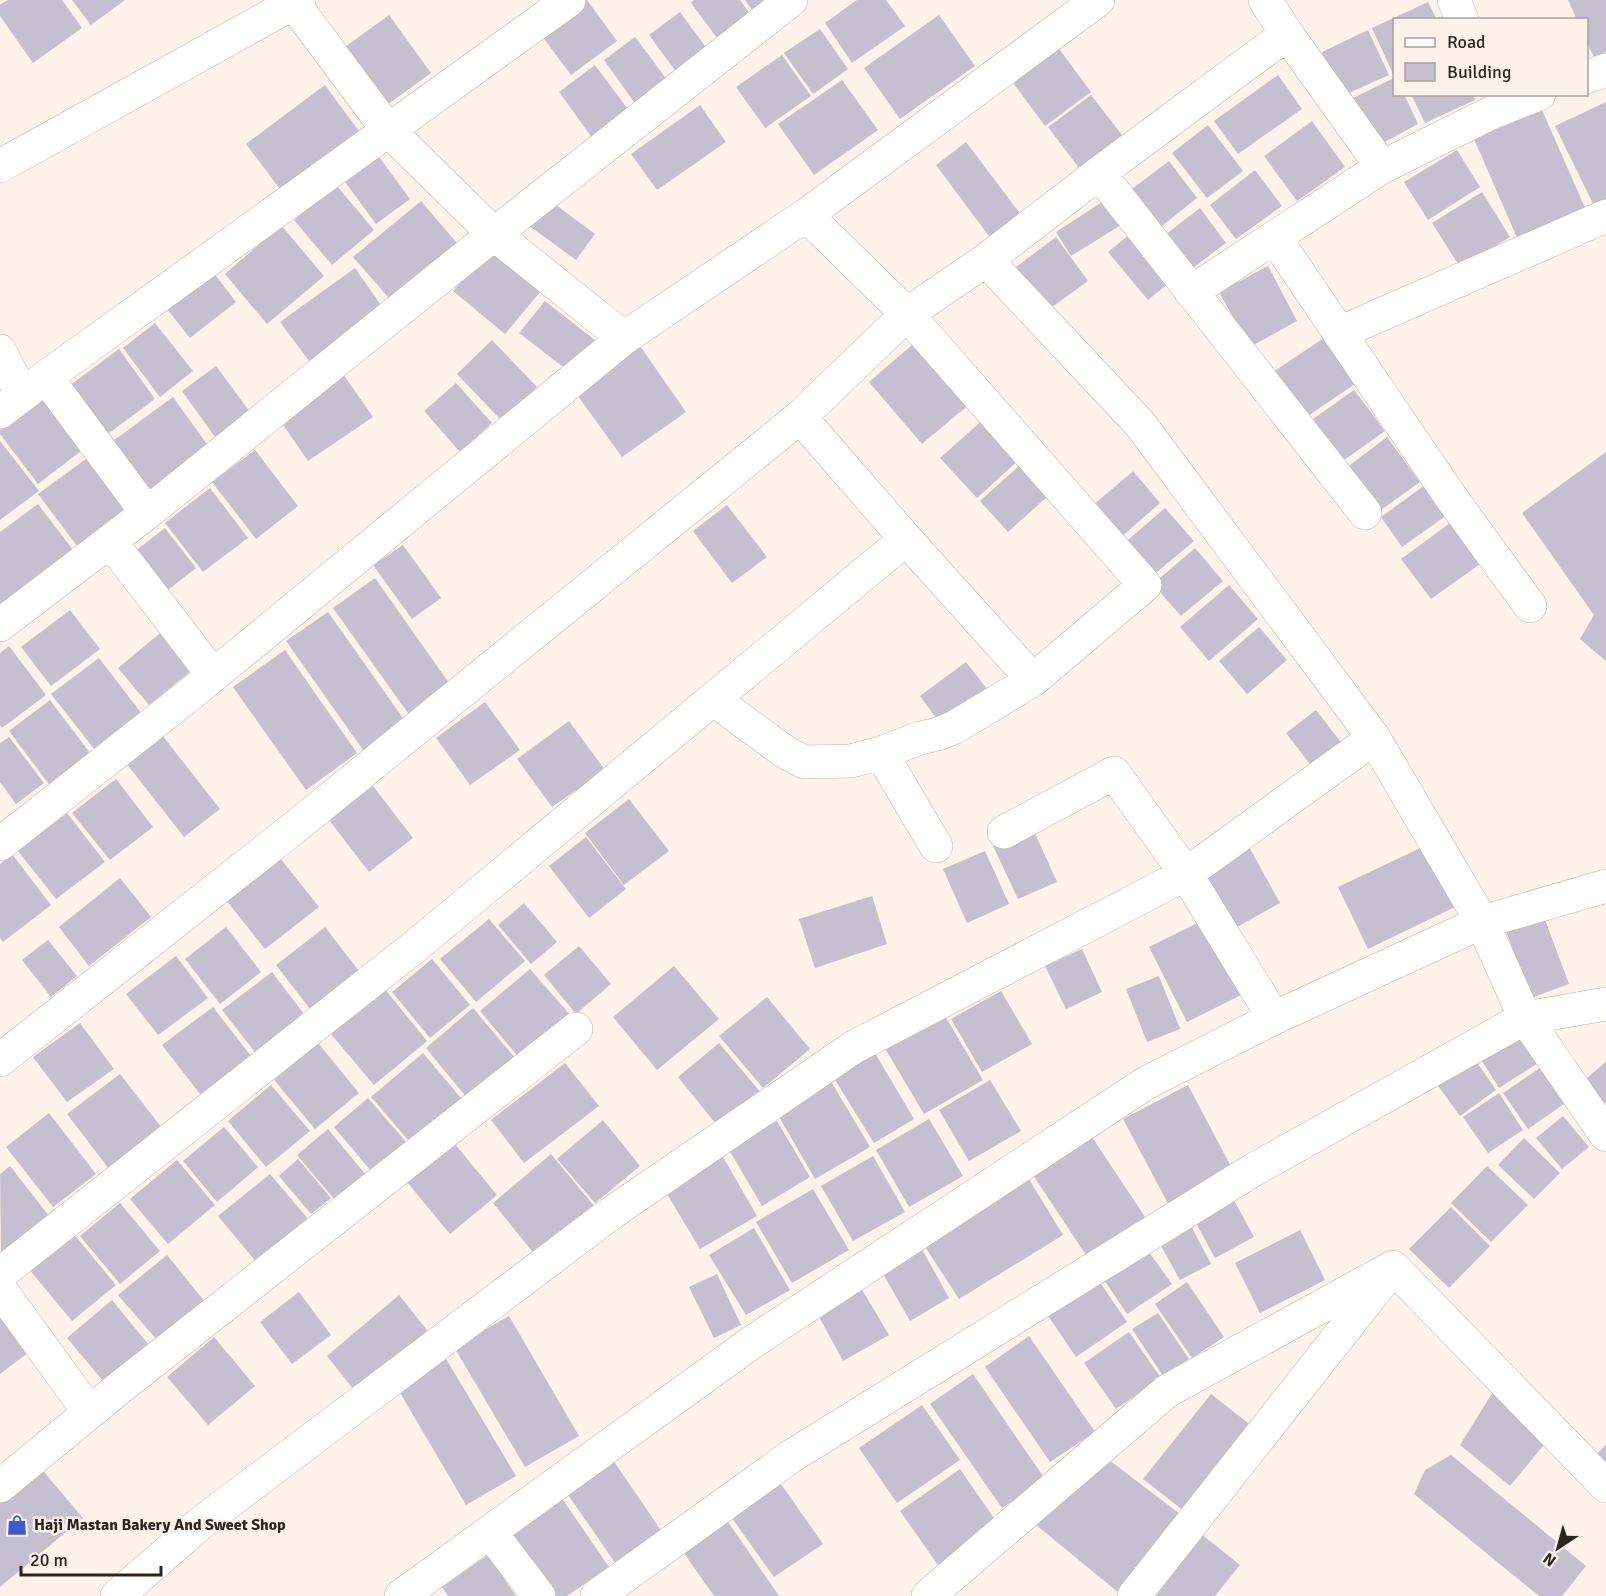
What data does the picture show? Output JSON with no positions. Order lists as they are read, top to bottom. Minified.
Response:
{"places":{"shop":["Haji Mastan Bakery And Sweet Shop"]},"legend":["Road","Building"],"scale_bar":"20 m","north":"bottom left"}
